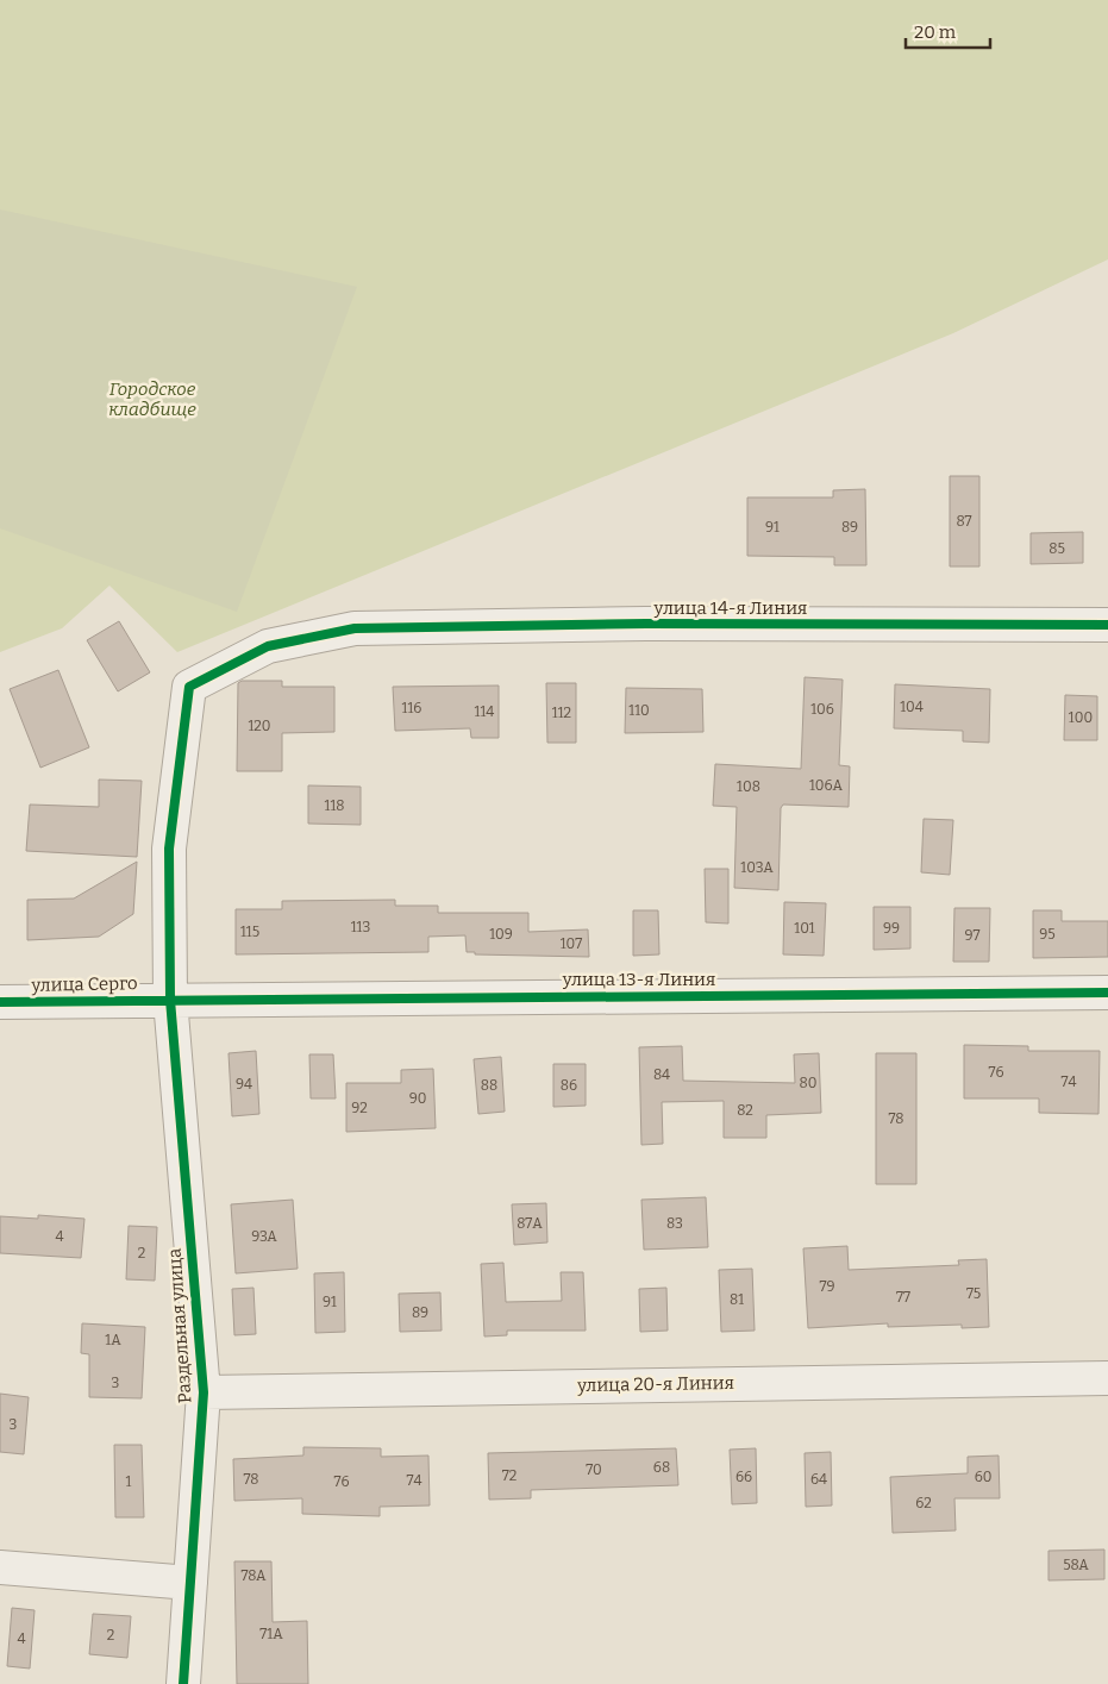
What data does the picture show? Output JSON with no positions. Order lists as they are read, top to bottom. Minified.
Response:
{"streets":{"street":["улица 14-я Линия","улица 13-я Линия","улица Серго","Раздельная улица","улица 20-я Линия"]},"crossings":[["улица 14-я Линия","улица 13-я Линия"],["улица 14-я Линия","улица Серго"],["улица 14-я Линия","Раздельная улица"],["улица 13-я Линия","улица Серго"],["улица 13-я Линия","Раздельная улица"],["улица Серго","Раздельная улица"],["Раздельная улица","улица 20-я Линия"]],"parks":["Городское кладбище"],"house_numbers":["87","91","89","85","104","116","106","110","114","112","100","120","106А","108","118","103А","113","101","99","115","109","95","97","107","76","84","74","80","94","88","86","90","92","82","78","87А","83","4","93А","2","79","75","77","81","91","89","1А","3","3","68","70","72","66","60","78","64","74","1","76","62","58А","78А","71А","2","4"],"scale_bar":"20 m"}
